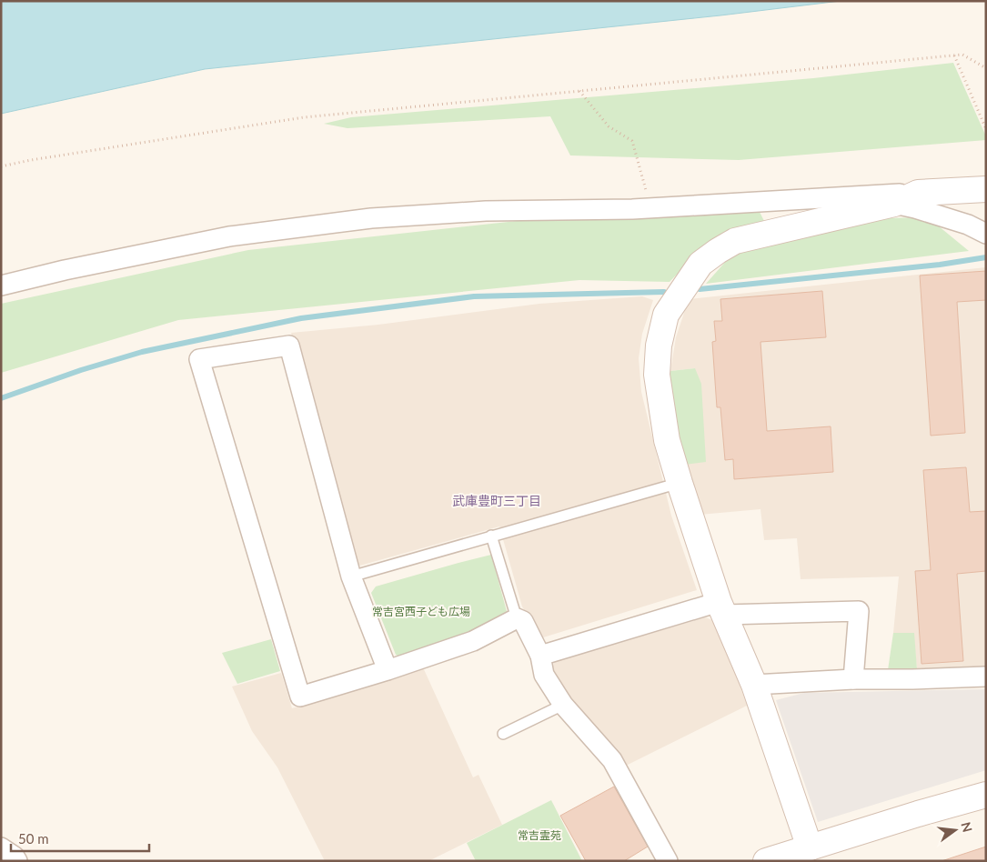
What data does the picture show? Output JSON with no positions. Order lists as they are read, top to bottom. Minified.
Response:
{"districts":["武庫豊町三丁目"],"parks":["常吉宮西子ども広場","常吉霊苑"],"scale_bar":"50 m","north":"right"}
